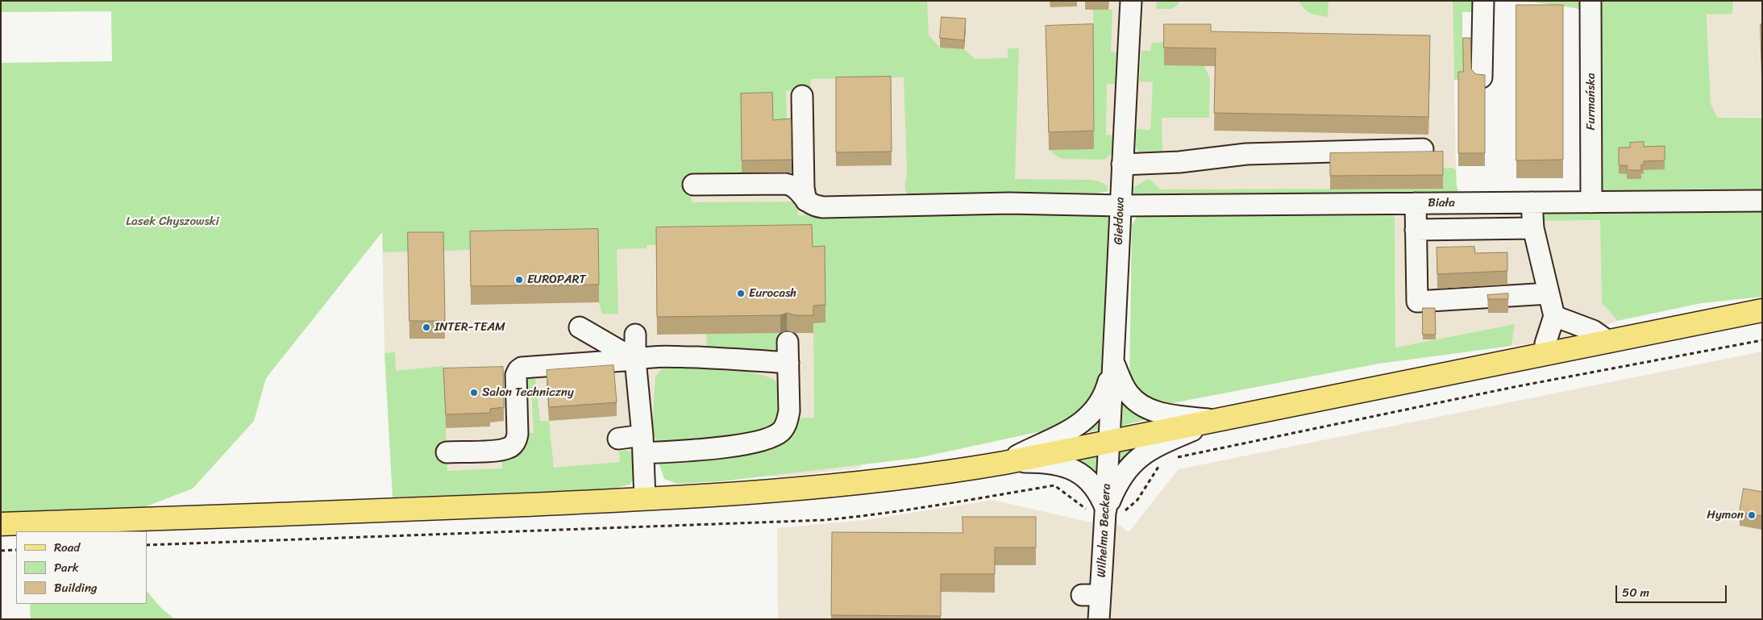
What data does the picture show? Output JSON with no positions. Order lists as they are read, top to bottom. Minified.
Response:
{"streets":{"street":["Furmańska","Biała","Giełdowa","Wilhelma Beckera"]},"crossings":[["Furmańska","Biała"],["Biała","Giełdowa"],["Giełdowa","Wilhelma Beckera"]],"parks":["Lasek Chyszowski"],"places":["EUROPART","Eurocash","INTER-TEAM","Salon Techniczny","Hymon"],"legend":["Road","Park","Building"],"scale_bar":"50 m"}
